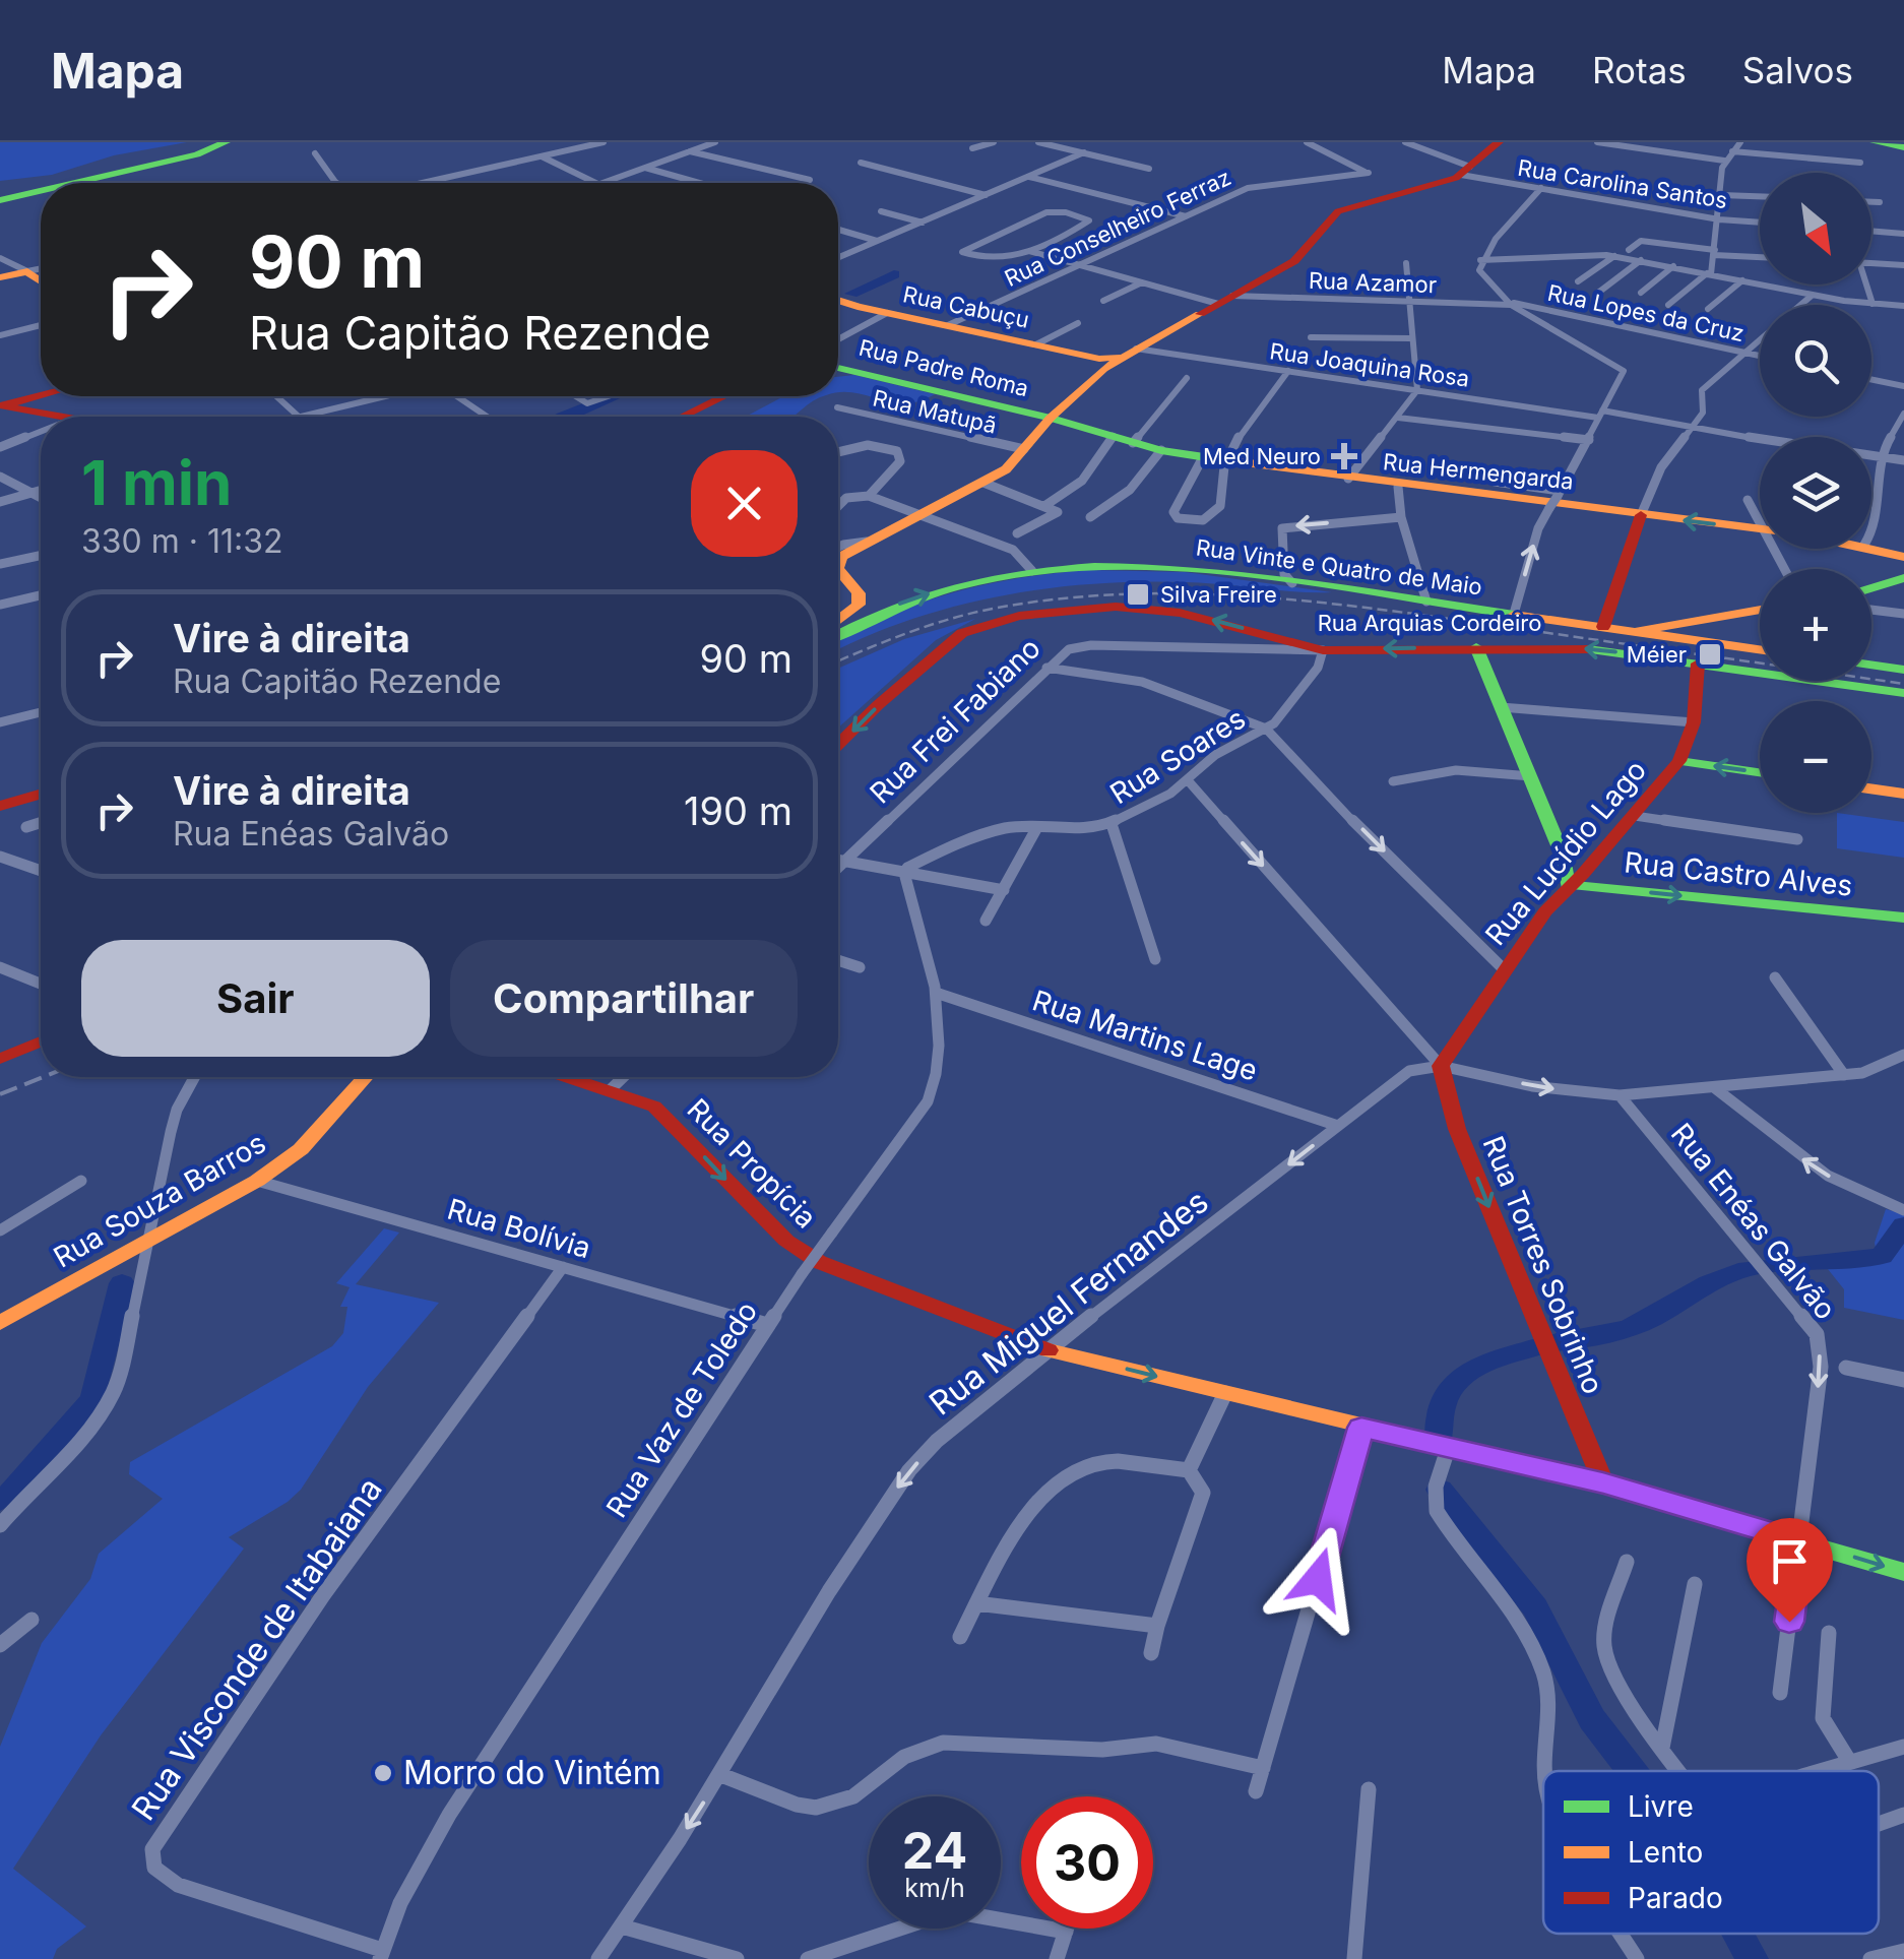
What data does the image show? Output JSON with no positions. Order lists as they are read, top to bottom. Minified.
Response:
{"streets":{"street":["Rua Carolina Santos","Rua Conselheiro Ferraz","Rua Azamor","Rua Cabuçu","Rua Lopes da Cruz","Rua Joaquina Rosa","Rua Padre Roma","Rua Matupã","Rua Hermengarda","Rua Vinte e Quatro de Maio","Rua Arquias Cordeiro","Rua Frei Fabiano","Rua Soares","Rua Lucídio Lago","Rua Castro Alves","Rua Martins Lage","Rua Propícia","Rua Souza Barros","Rua Enéas Galvão","Rua Bolívia","Rua Torres Sobrinho","Rua Miguel Fernandes","Rua Vaz de Toledo","Rua Visconde de Itabaiana"]},"crossings":[["Rua Conselheiro Ferraz","Rua Azamor"],["Rua Conselheiro Ferraz","Rua Cabuçu"],["Rua Azamor","Rua Lopes da Cruz"],["Rua Cabuçu","Rua Joaquina Rosa"],["Rua Padre Roma","Rua Hermengarda"],["Rua Arquias Cordeiro","Rua Frei Fabiano"],["Rua Arquias Cordeiro","Rua Soares"],["Rua Arquias Cordeiro","Rua Lucídio Lago"],["Rua Frei Fabiano","Rua Soares"],["Rua Soares","Rua Vaz de Toledo"],["Rua Lucídio Lago","Rua Castro Alves"],["Rua Lucídio Lago","Rua Torres Sobrinho"],["Rua Lucídio Lago","Rua Miguel Fernandes"],["Rua Martins Lage","Rua Miguel Fernandes"],["Rua Martins Lage","Rua Vaz de Toledo"],["Rua Propícia","Rua Enéas Galvão"],["Rua Propícia","Rua Torres Sobrinho"],["Rua Propícia","Rua Miguel Fernandes"],["Rua Souza Barros","Rua Bolívia"],["Rua Bolívia","Rua Vaz de Toledo"],["Rua Bolívia","Rua Visconde de Itabaiana"],["Rua Torres Sobrinho","Rua Miguel Fernandes"],["Rua Vaz de Toledo","Rua Visconde de Itabaiana"]],"one_way":["Rua Propícia","Rua Enéas Galvão","Rua Torres Sobrinho","Rua Miguel Fernandes"],"places":{"health":["Med Neuro"],"transit":["Silva Freire","Méier"],"other":["Morro do Vintém"]},"legend":["Livre","Lento","Parado"],"north":"bottom right","page":{"header":"Mapa","nav":["Mapa","Rotas","Salvos"],"map_buttons":["+","−"],"turn":["90 m","Rua Capitão Rezende"],"heading":["1 min","330 m · 11:32"],"list":[{"name":"Vire à direita","note":"Rua Capitão Rezende","value":"90 m"},{"name":"Vire à direita","note":"Rua Enéas Galvão","value":"190 m"}],"buttons":["Sair","Compartilhar"],"speed":"24 km/h","limit":"30"}}
